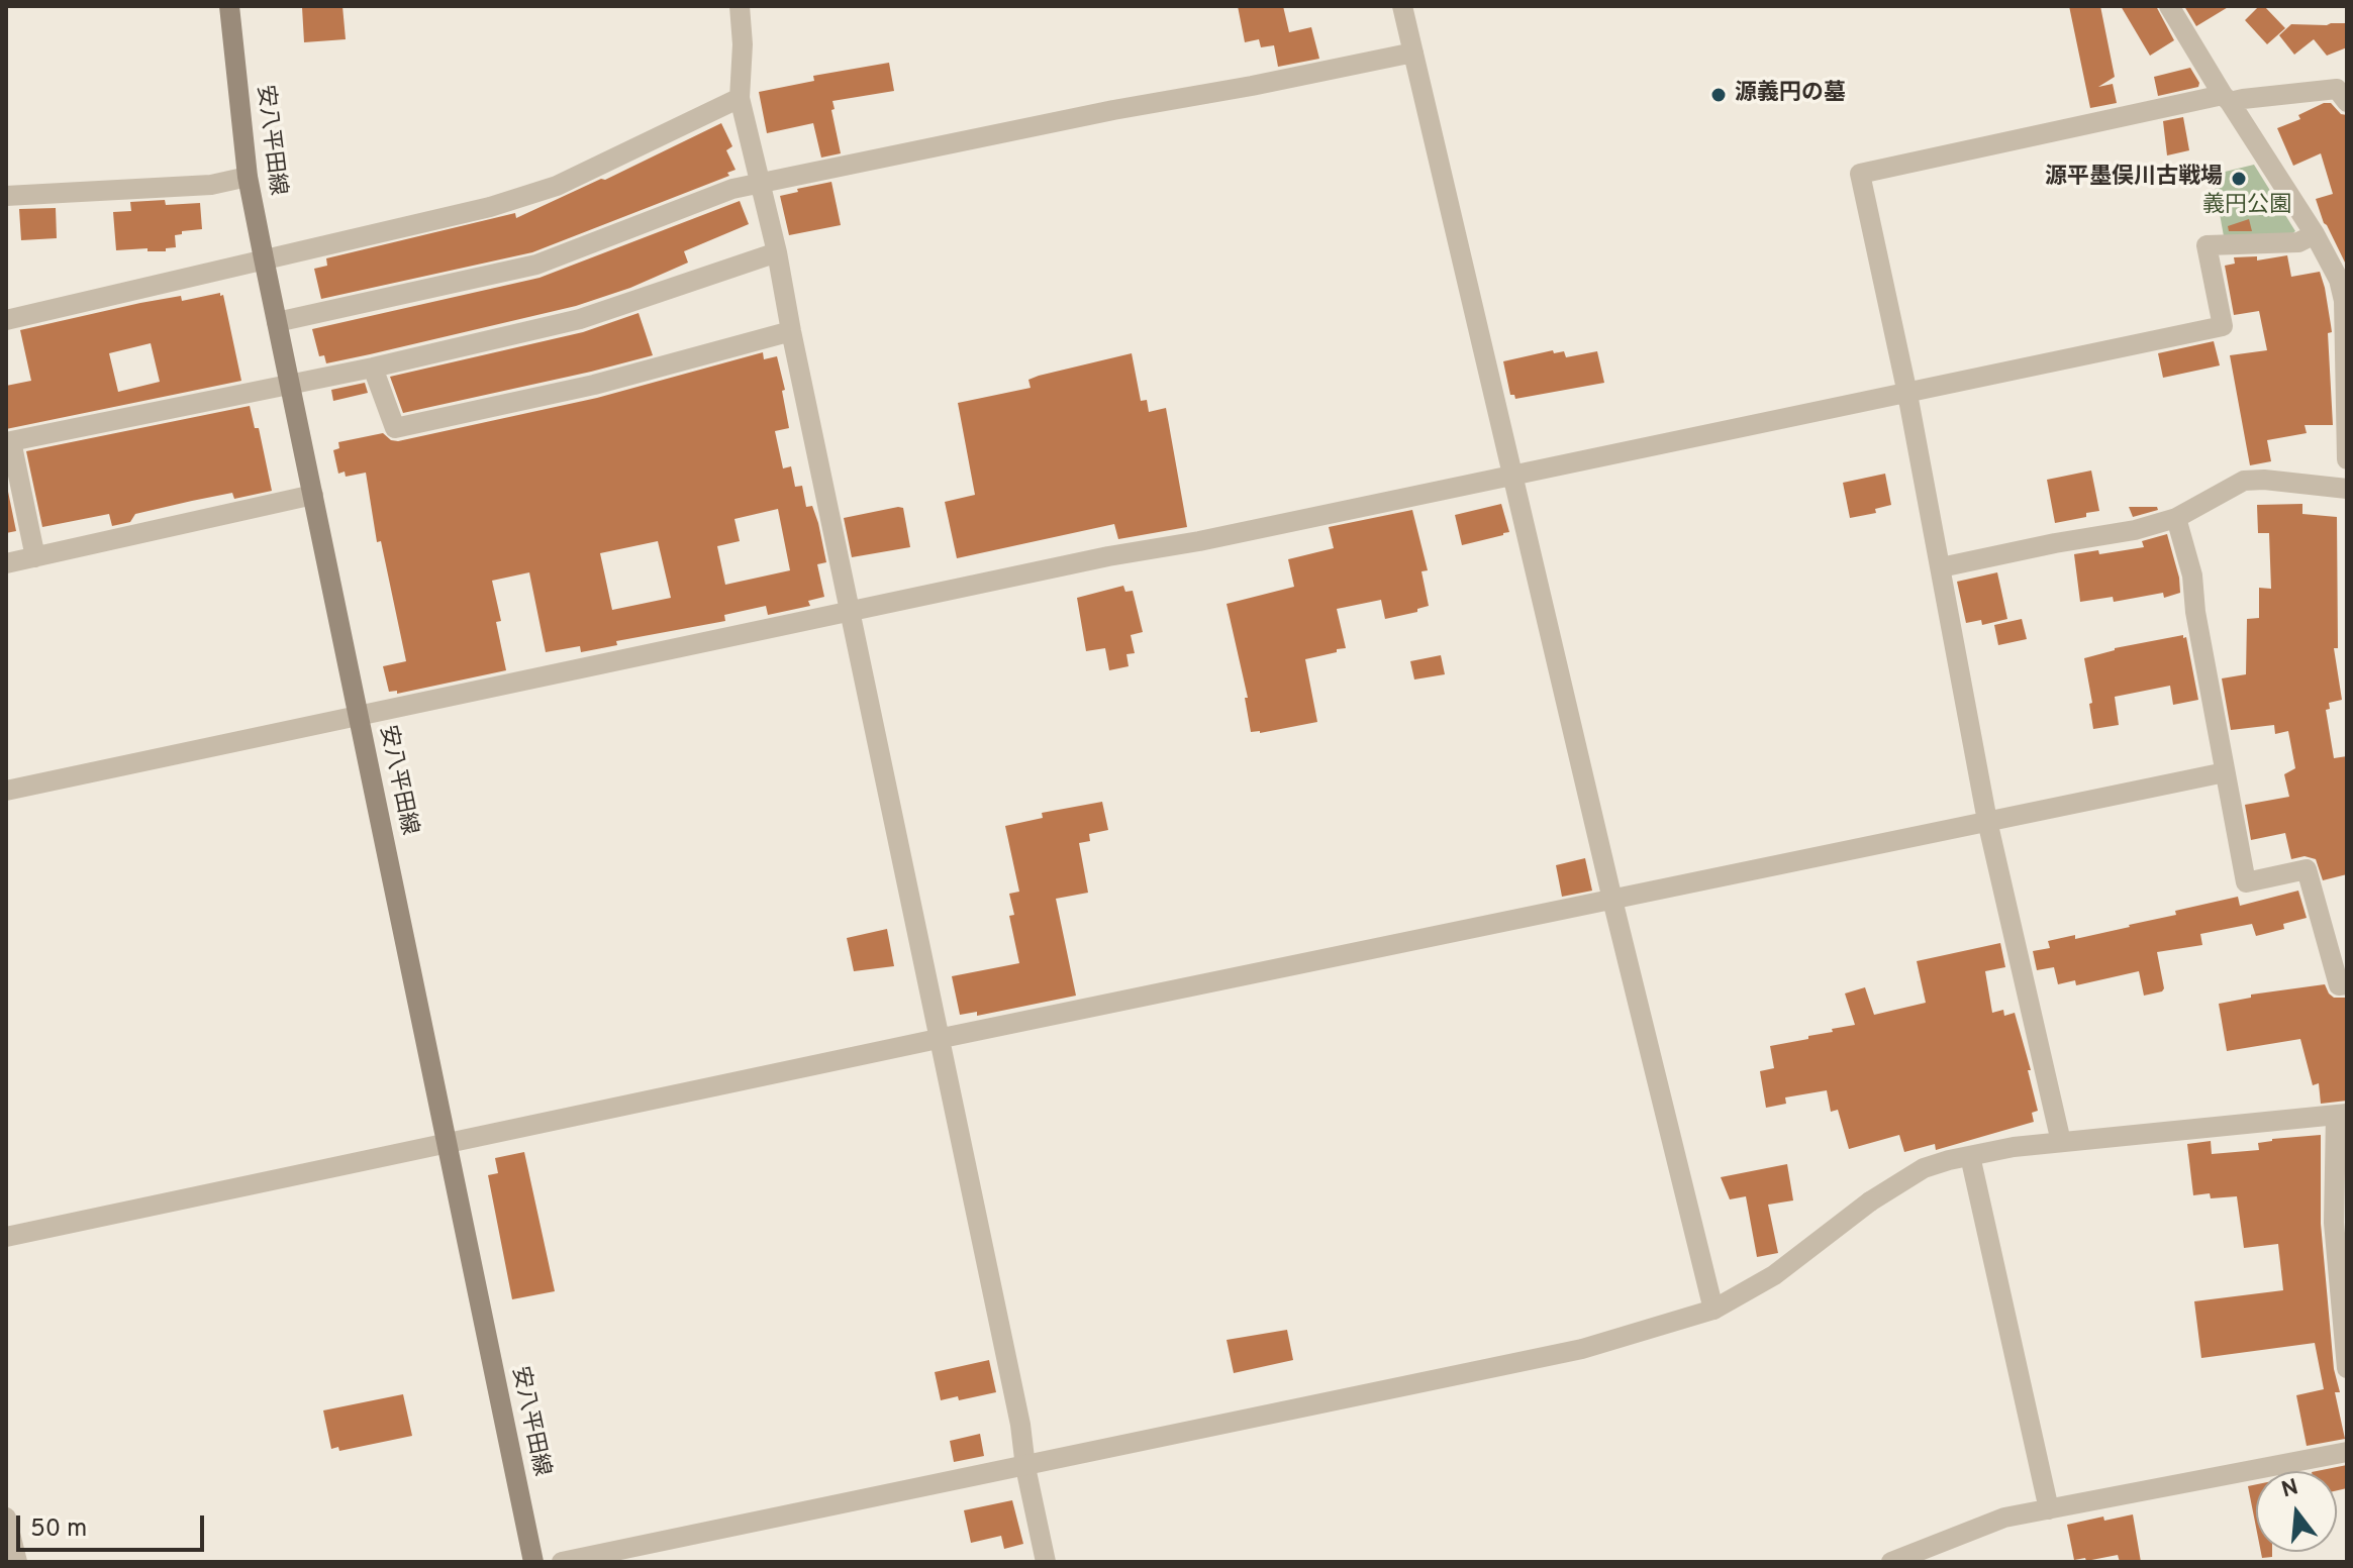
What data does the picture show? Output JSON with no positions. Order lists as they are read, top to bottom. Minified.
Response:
{"streets":{"main road":["安八平田線"]},"parks":["義円公園"],"places":["源義円の墓","源平墨俣川古戦場"],"scale_bar":"50 m","north":"top"}
